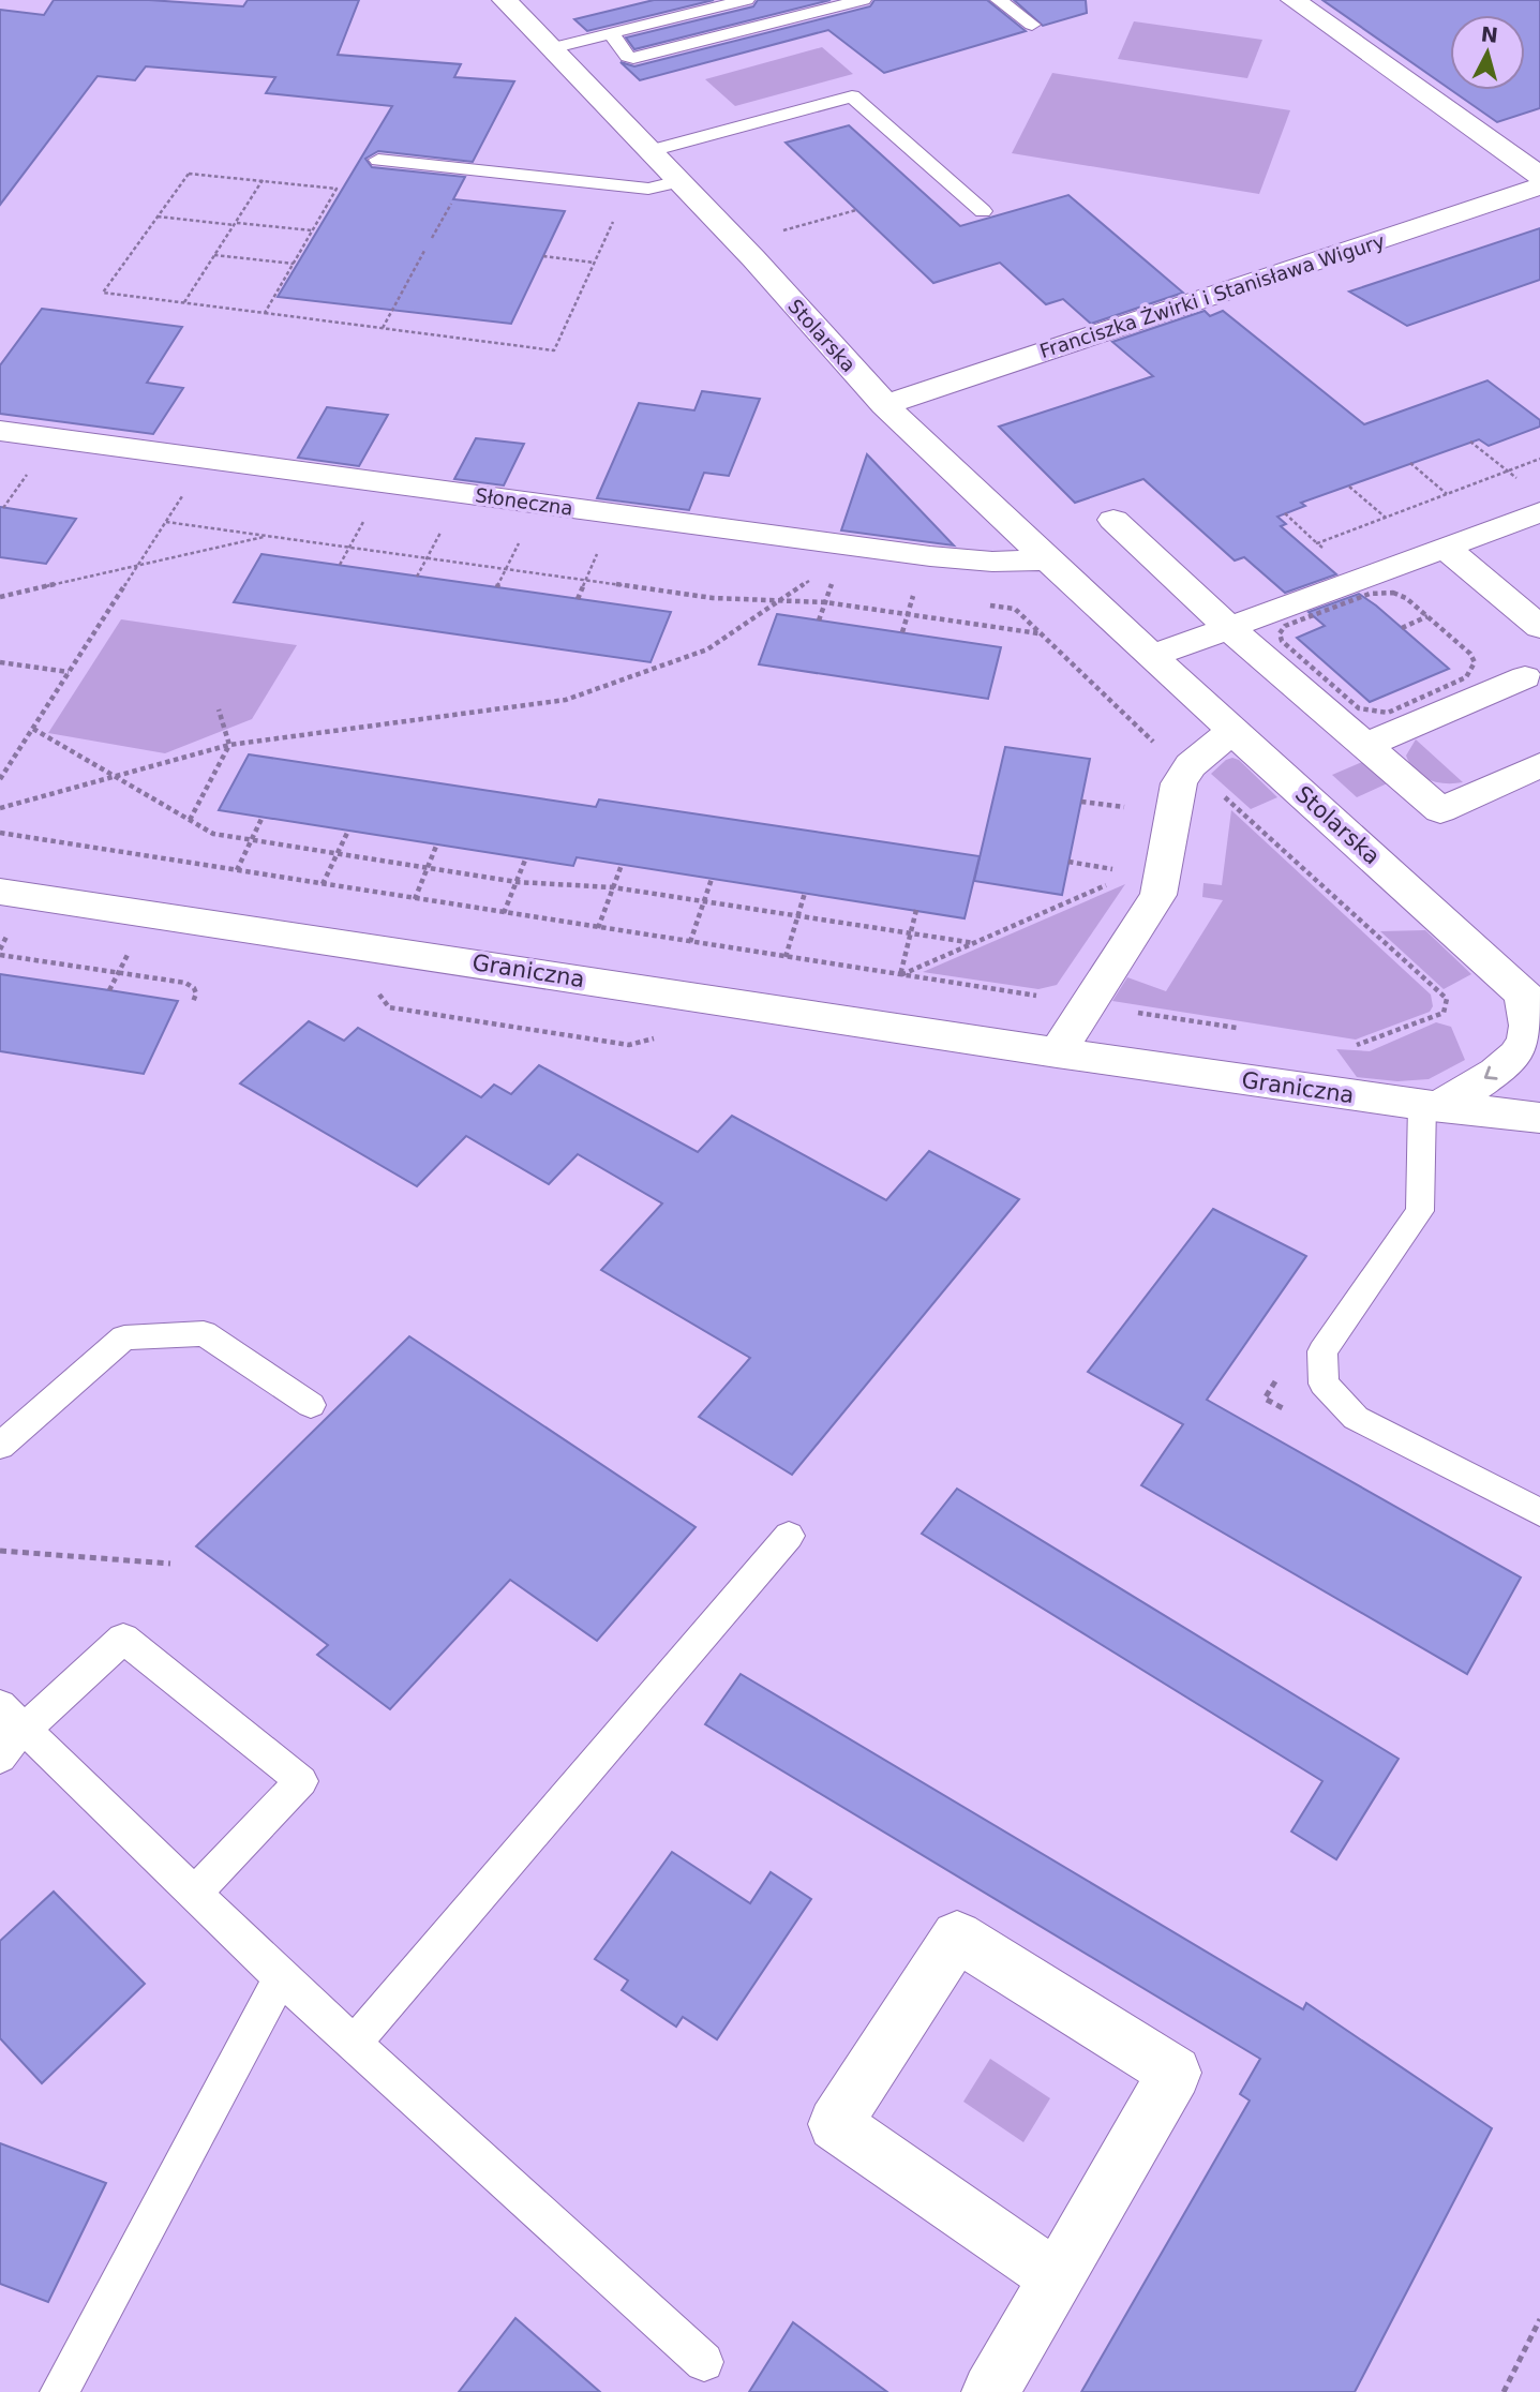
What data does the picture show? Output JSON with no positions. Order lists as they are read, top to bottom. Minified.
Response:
{"streets":{"street":["Franciszka Żwirki i Stanisława Wigury","Stolarska","Słoneczna","Graniczna"]},"crossings":[["Franciszka Żwirki i Stanisława Wigury","Stolarska"],["Stolarska","Słoneczna"]],"north":"top"}
